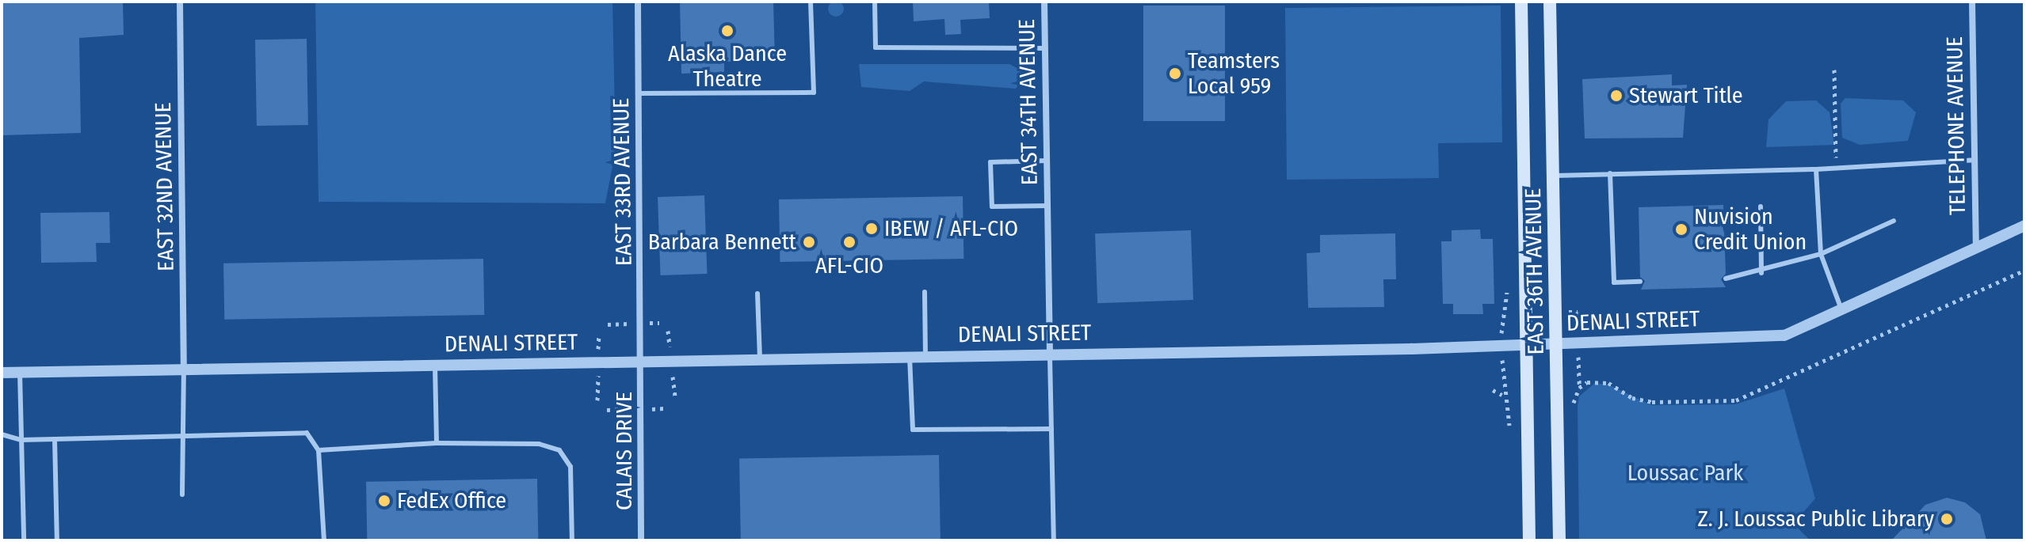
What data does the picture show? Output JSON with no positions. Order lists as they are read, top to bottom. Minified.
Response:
{"streets":{"main road":["EAST 36TH AVENUE"],"street":["EAST 34TH AVENUE","TELEPHONE AVENUE","EAST 33RD AVENUE","EAST 32ND AVENUE","DENALI STREET","CALAIS DRIVE"]},"crossings":[["EAST 34TH AVENUE","DENALI STREET"],["TELEPHONE AVENUE","DENALI STREET"],["EAST 33RD AVENUE","DENALI STREET"],["EAST 33RD AVENUE","CALAIS DRIVE"],["EAST 32ND AVENUE","DENALI STREET"],["EAST 36TH AVENUE","DENALI STREET"],["DENALI STREET","CALAIS DRIVE"]],"parks":["Loussac Park"],"places":["Alaska Dance Theatre","Teamsters Local 959","Stewart Title","IBEW / AFL-CIO","Nuvision Credit Union","Barbara Bennett","AFL-CIO","FedEx Office","Z. J. Loussac Public Library"]}
